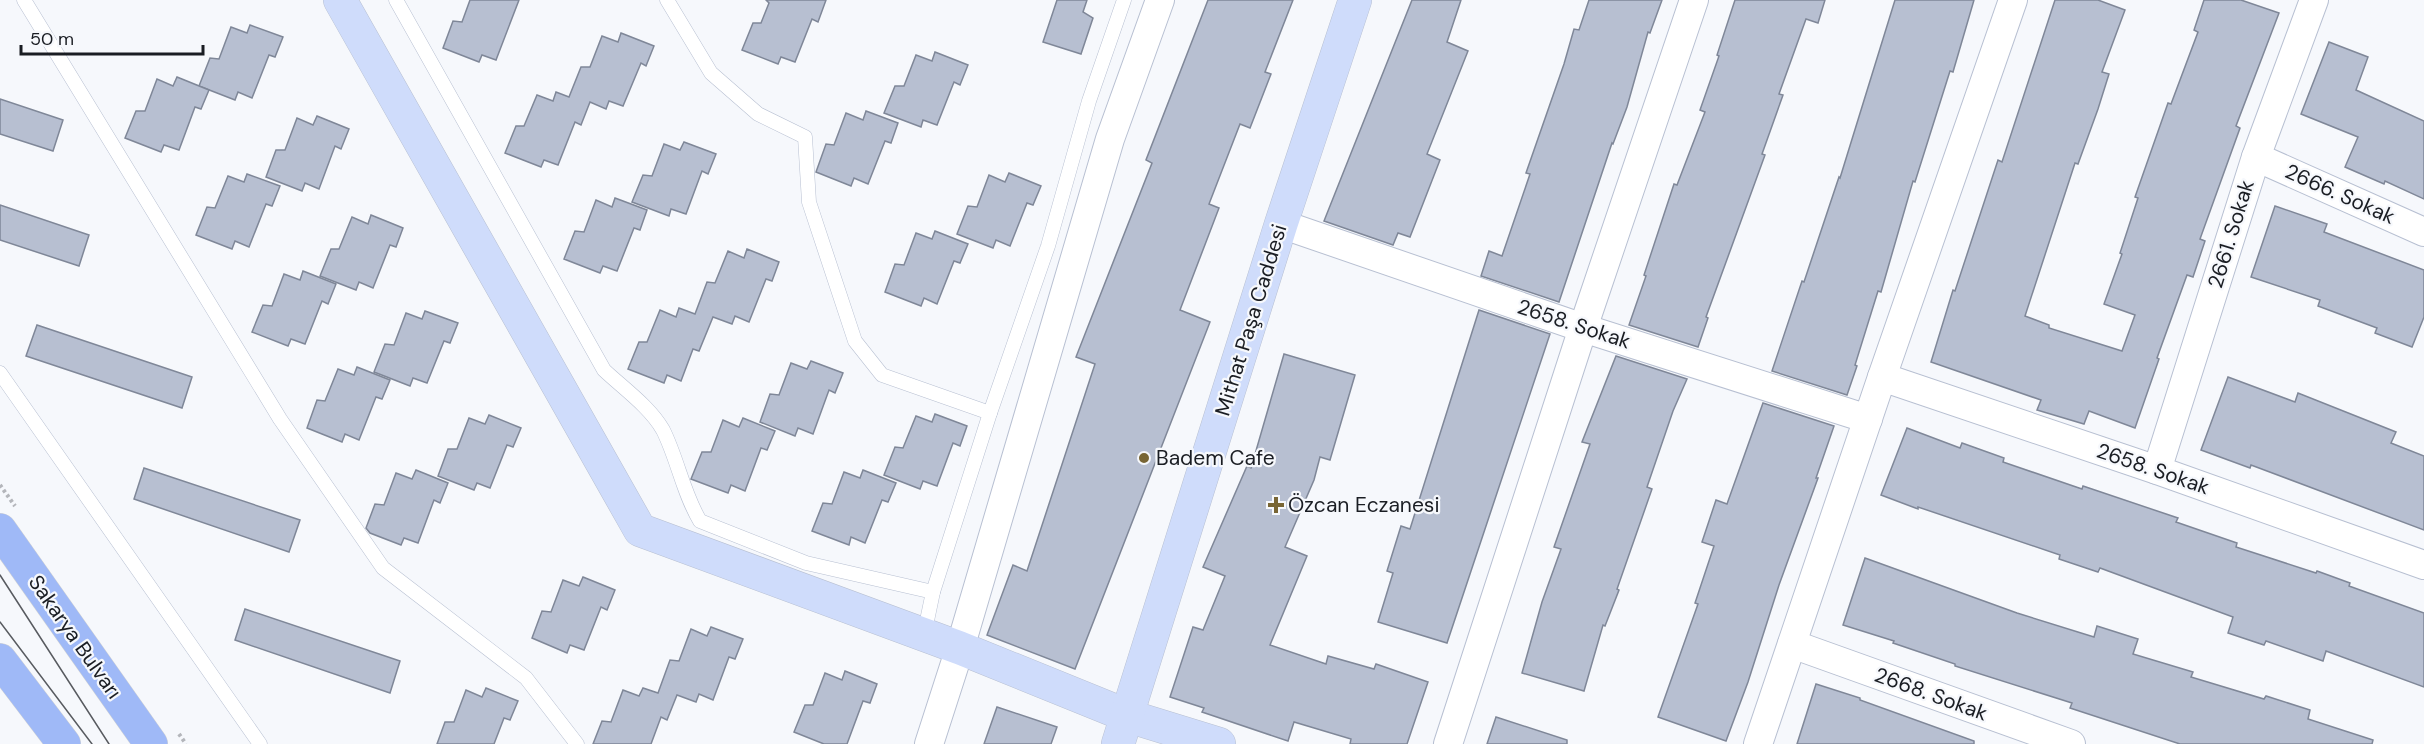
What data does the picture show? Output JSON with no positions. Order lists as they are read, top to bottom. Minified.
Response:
{"streets":{"main road":["Sakarya Bulvarı"],"street":["2666. Sokak","2661. Sokak","Mithat Paşa Caddesi","2658. Sokak","2668. Sokak"]},"crossings":[["2666. Sokak","2661. Sokak"],["2661. Sokak","2658. Sokak"],["Mithat Paşa Caddesi","2658. Sokak"]],"places":{"other":["Badem Cafe"],"health":["Özcan Eczanesi"]},"scale_bar":"50 m"}
